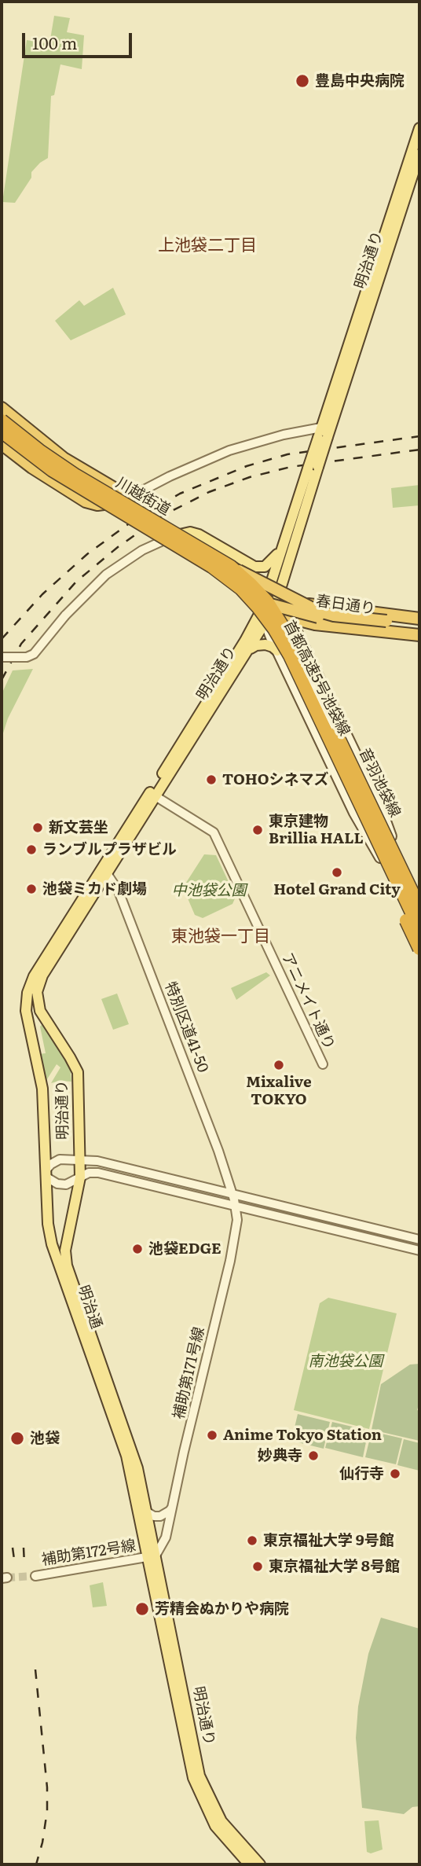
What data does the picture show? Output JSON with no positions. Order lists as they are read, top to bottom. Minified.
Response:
{"streets":{"highway":["川越街道","春日通り","首都高速5号池袋線"],"main road":["明治通り","音羽池袋線","明治通"],"street":["アニメイト通り","特別区道41-50","補助第171号線","補助第172号線"]},"crossings":[["明治通り","川越街道"],["明治通り","春日通り"],["明治通り","音羽池袋線"],["明治通り","アニメイト通り"],["明治通り","特別区道41-50"],["明治通り","明治通"],["明治通り","補助第171号線"],["明治通り","補助第172号線"],["川越街道","春日通り"],["川越街道","首都高速5号池袋線"],["川越街道","音羽池袋線"],["春日通り","音羽池袋線"],["首都高速5号池袋線","音羽池袋線"],["特別区道41-50","補助第171号線"],["明治通","補助第171号線"],["明治通","補助第172号線"],["補助第171号線","補助第172号線"]],"districts":["上池袋二丁目","東池袋一丁目"],"parks":["中池袋公園","南池袋公園"],"places":["豊島中央病院","TOHOシネマズ","新文芸坐","東京建物 Brillia HALL","ランブルプラザビル","Hotel Grand City","池袋ミカド劇場","Mixalive TOKYO","池袋EDGE","Anime Tokyo Station","池袋","妙典寺","仙行寺","東京福祉大学 9号館","東京福祉大学 8号館","芳精会ぬかりや病院"],"scale_bar":"100 m"}
